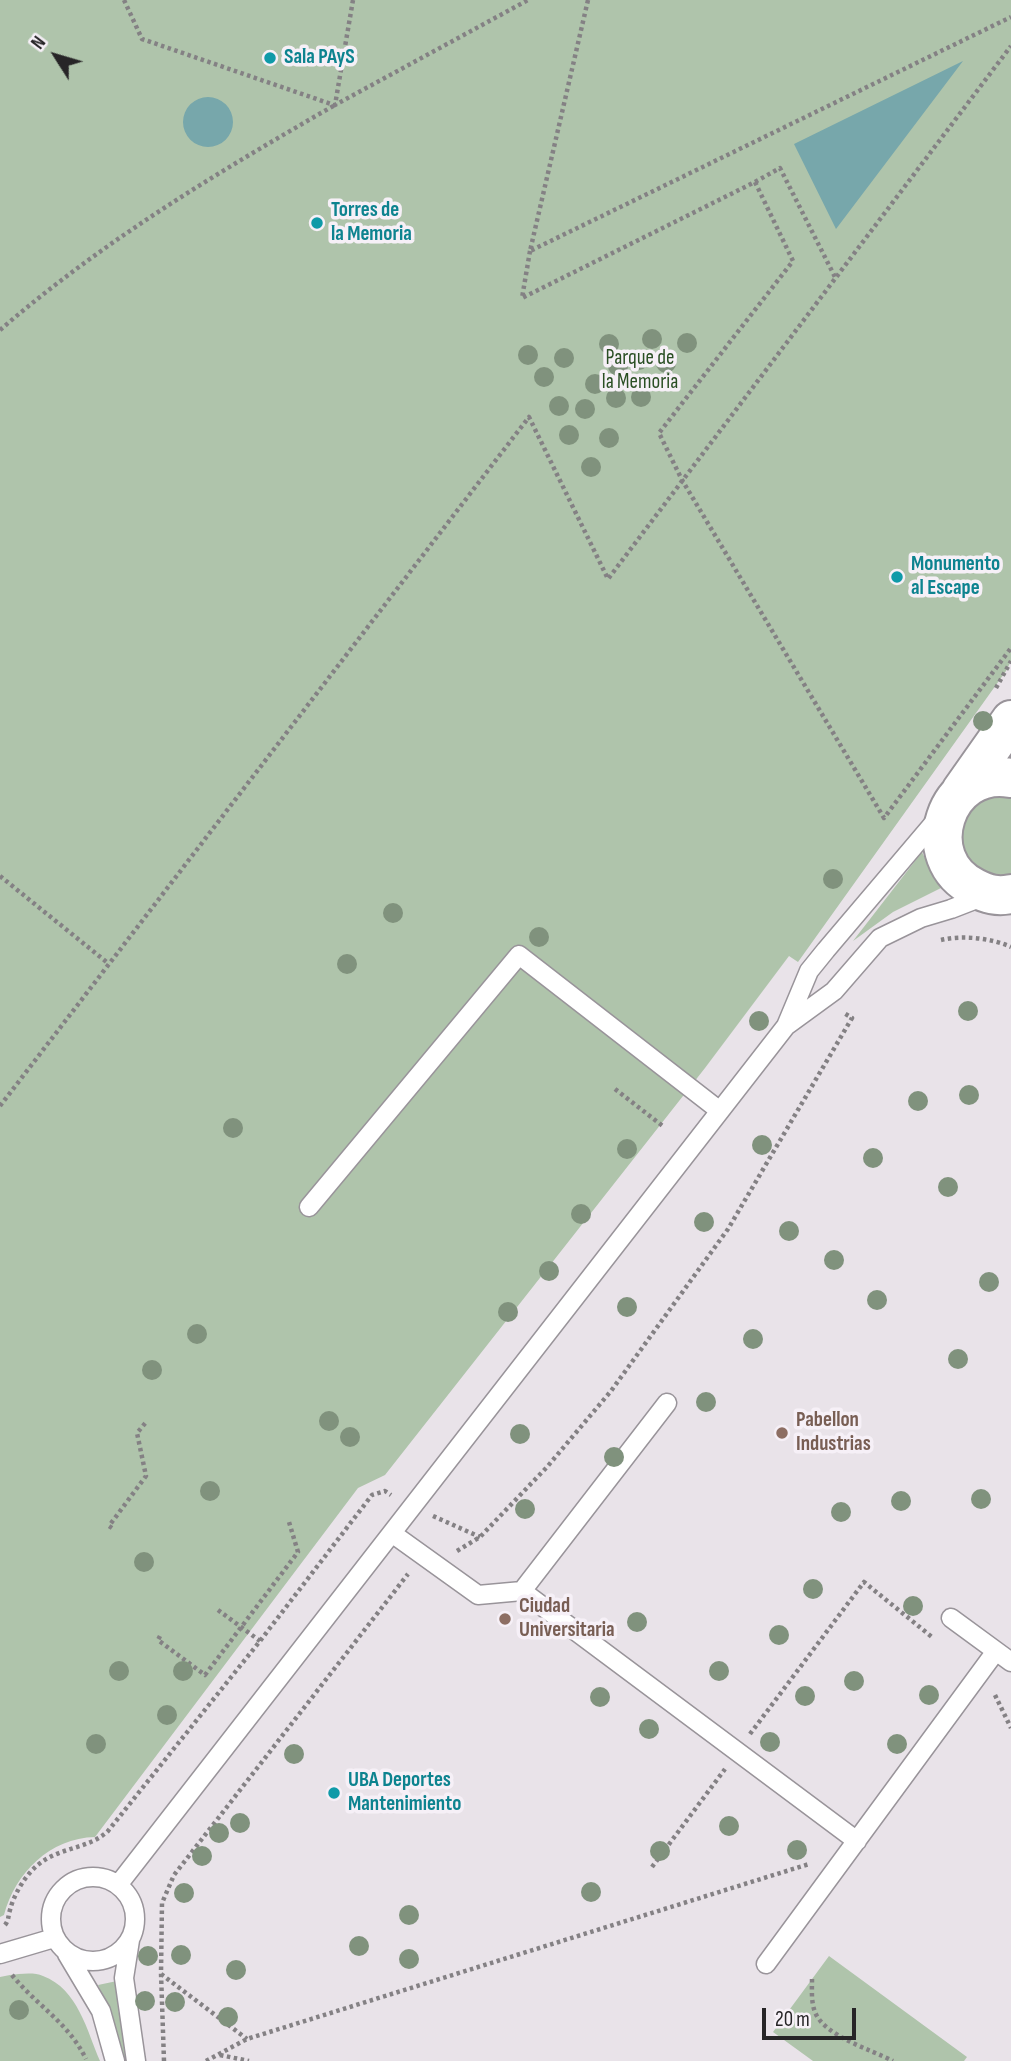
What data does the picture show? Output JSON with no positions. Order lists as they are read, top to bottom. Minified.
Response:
{"parks":["Parque de la Memoria"],"places":["Sala PAyS","Torres de la Memoria","Monumento al Escape","Pabellon Industrias","Ciudad Universitaria","UBA Deportes Mantenimiento"],"scale_bar":"20 m","north":"top left"}
